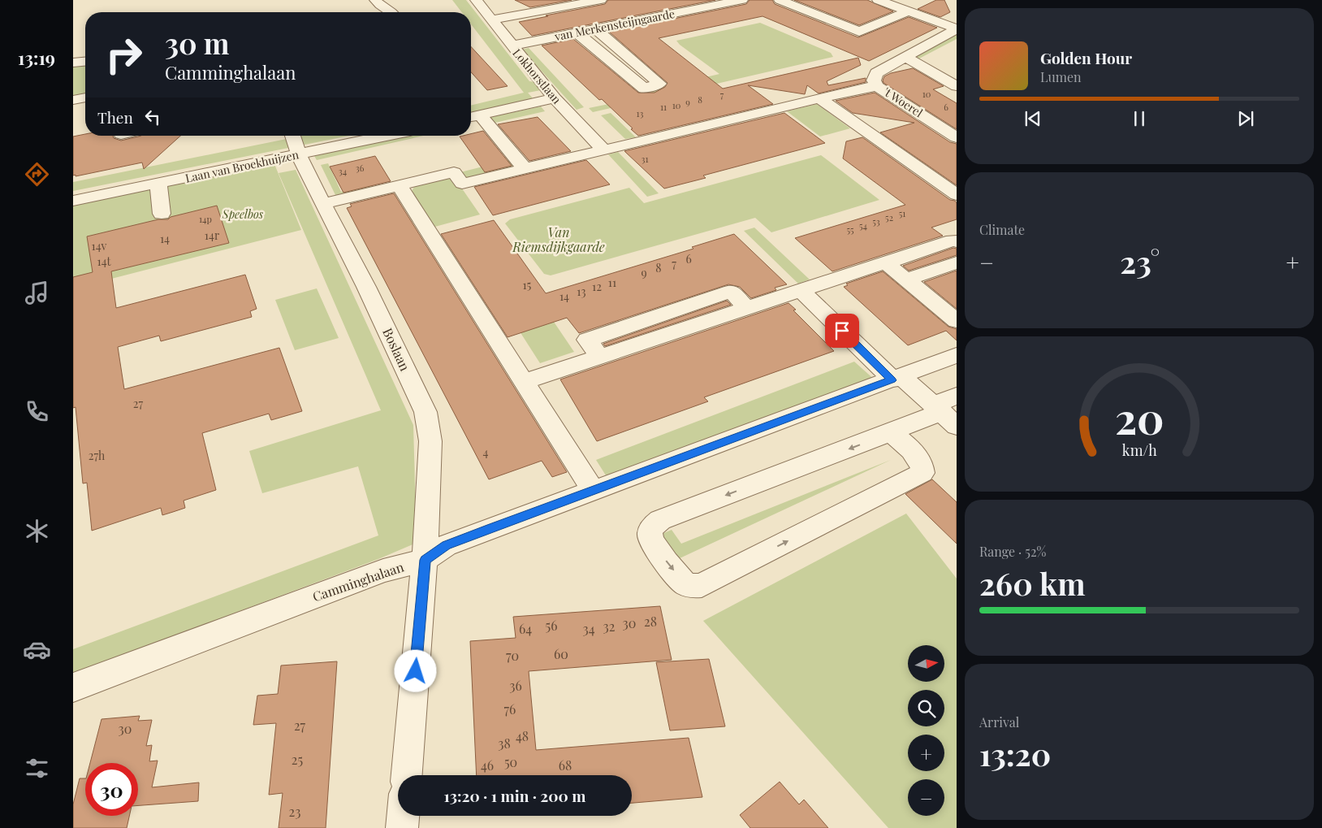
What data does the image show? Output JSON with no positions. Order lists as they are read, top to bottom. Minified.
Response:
{"streets":{"street":["van Merkensteijngaarde","Lokhorstlaan","'t Woerel","Laan van Broekhuijzen","Boslaan","Camminghalaan"]},"crossings":[["van Merkensteijngaarde","Lokhorstlaan"],["Laan van Broekhuijzen","Boslaan"],["Boslaan","Camminghalaan"]],"parks":["Speelbos","Van Riemsdijkgaarde"],"house_numbers":["10","7","8","9","10","11","6","13","31","36","34","51","52","14p","53","54","55","14r","14","14v","6","14t","7","8","9","11","15","12","13","14","27","4","27h","28","30","56","32","64","34","60","70","36","76","27","30","48","38","25","50","46","68","23"],"north":"right","page":{"tabs":"13:19","turn":["30 m","Camminghalaan"],"song":["Golden Hour","Lumen"],"then":"Then","tile":["Climate",["Range · 52%","260 km"],["Arrival","13:20"]],"heat":["−","23°","+"],"map_buttons":["+","−"],"limit":"30","trip":"13:20 · 1 min · 200 m","gauge":["20","km/h"]}}
